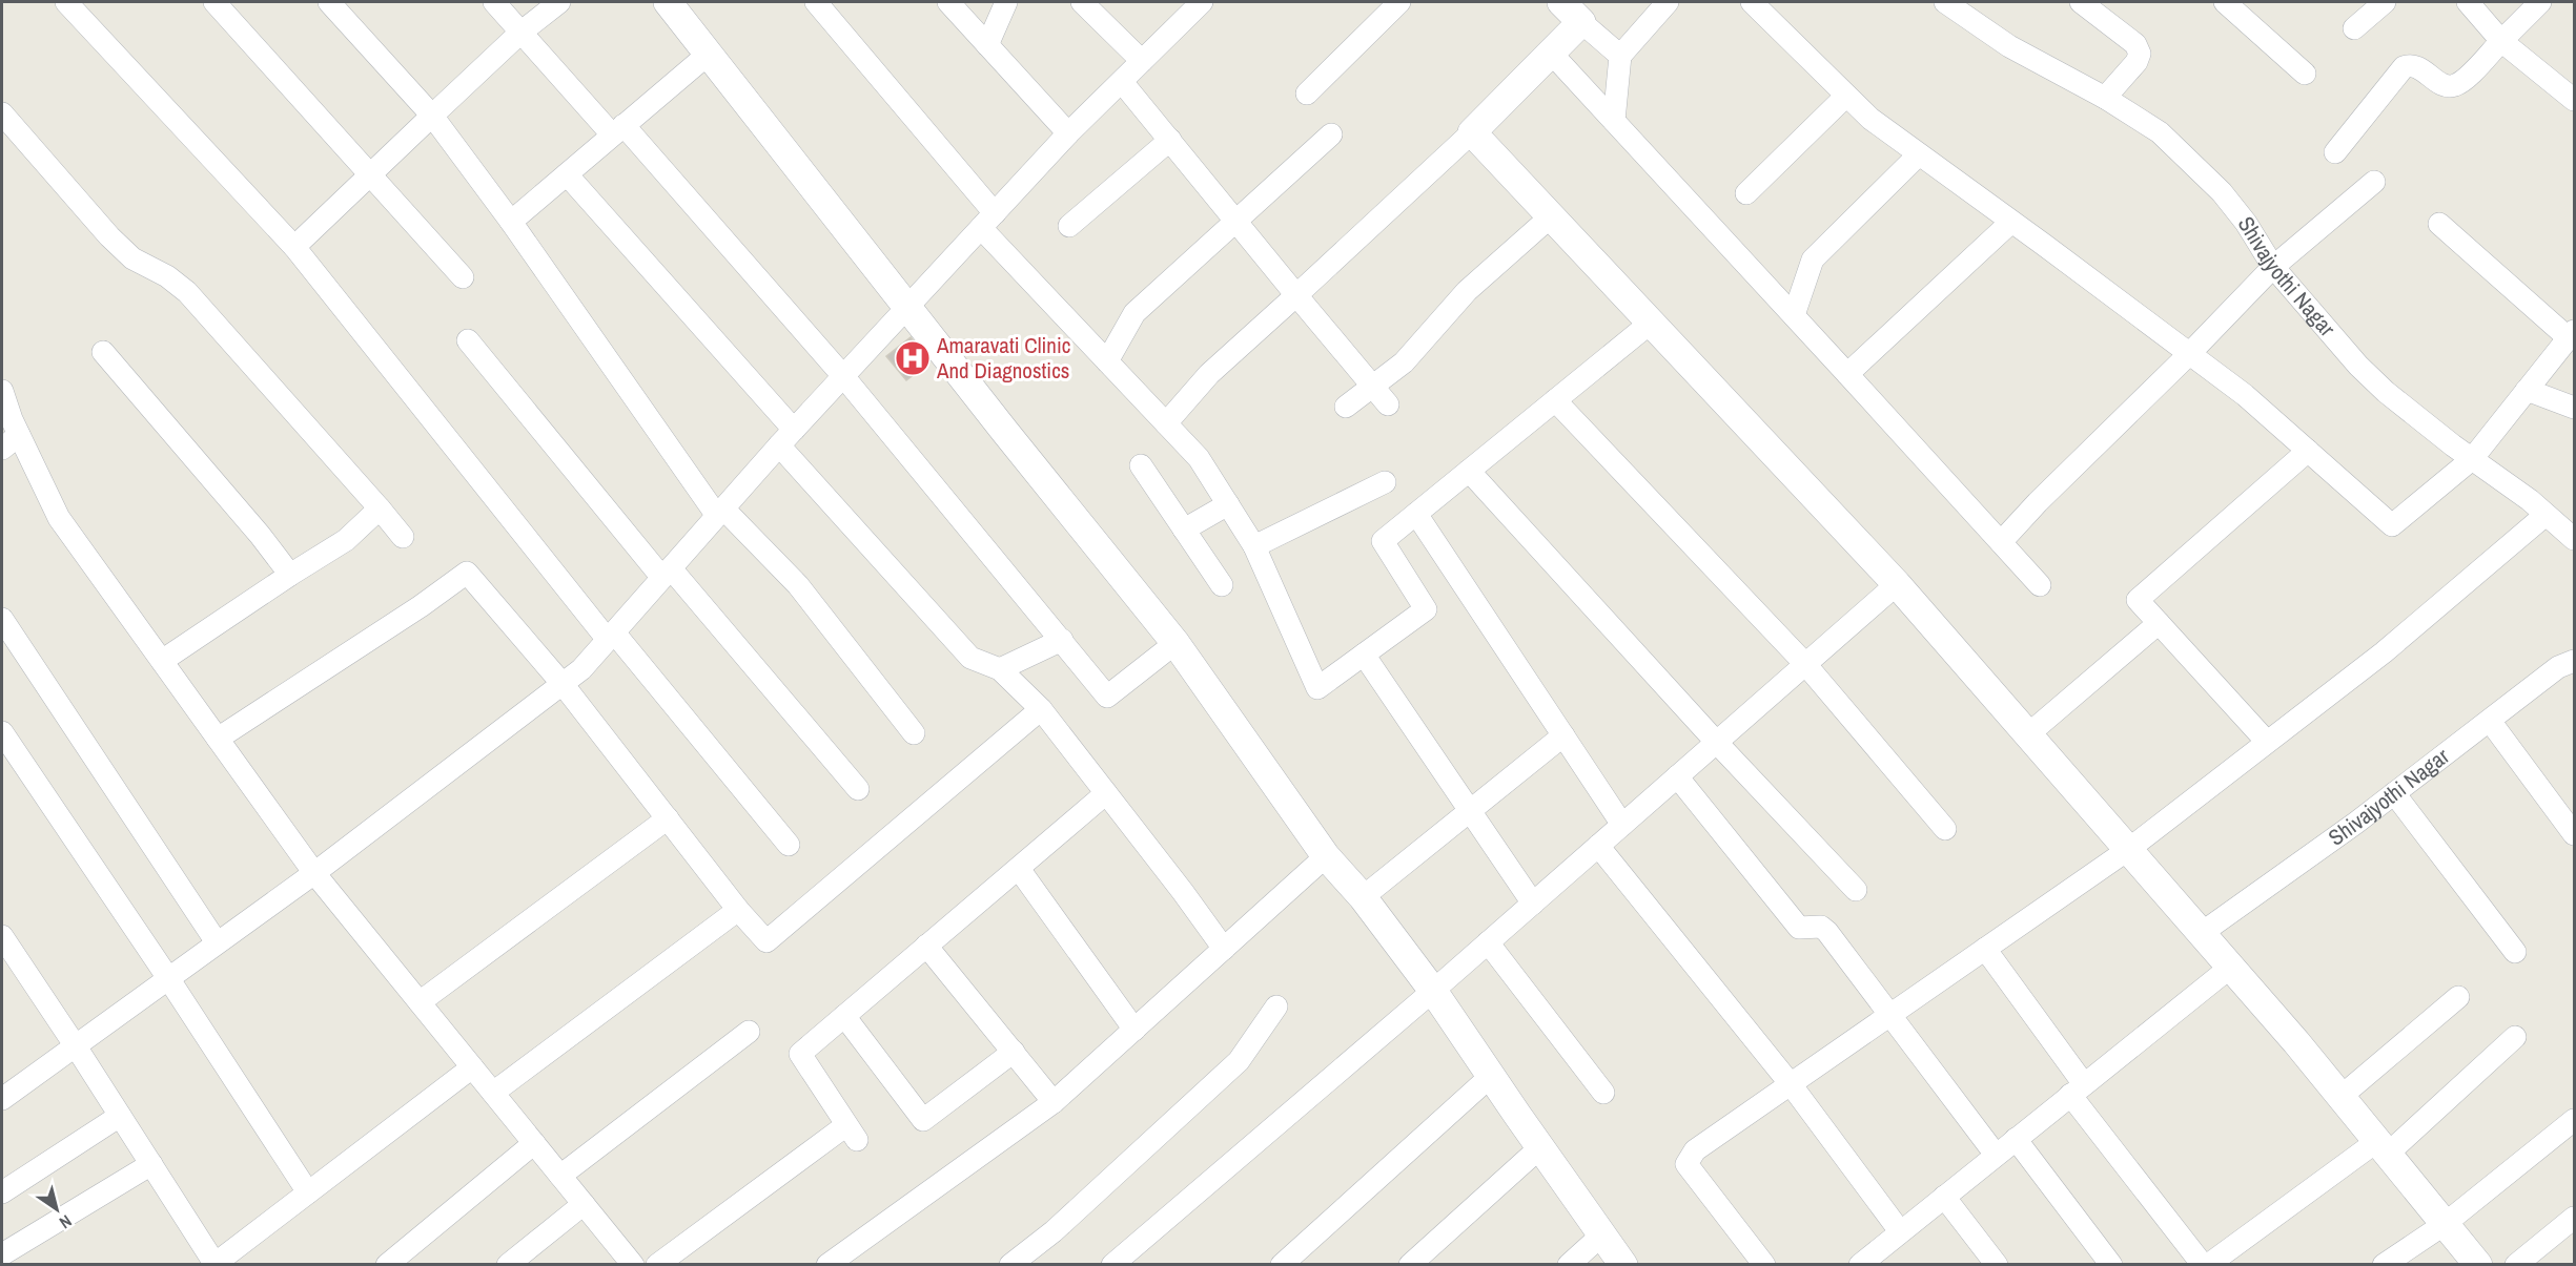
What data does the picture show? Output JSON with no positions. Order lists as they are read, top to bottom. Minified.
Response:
{"streets":{"street":["Shivajyothi Nagar"]},"places":{"hospital":["Amaravati Clinic And Diagnostics"]},"north":"bottom right"}
